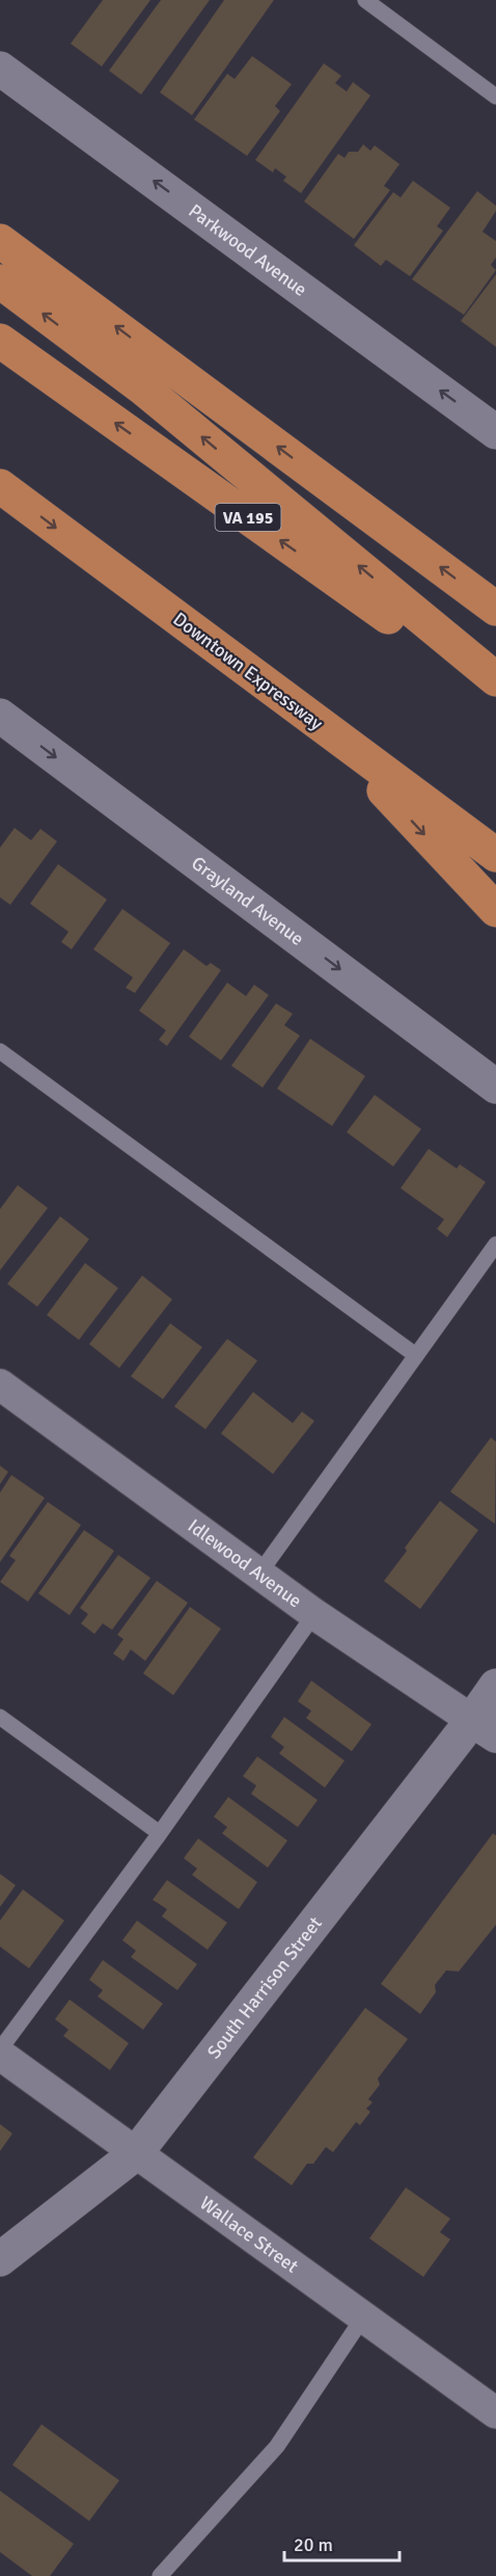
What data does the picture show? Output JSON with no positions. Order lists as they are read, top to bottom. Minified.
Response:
{"streets":{"highway":["VA 195","Downtown Expressway"],"street":["Parkwood Avenue","Grayland Avenue","Idlewood Avenue","South Harrison Street","Wallace Street"]},"crossings":[["Idlewood Avenue","South Harrison Street"],["South Harrison Street","Wallace Street"]],"one_way":["Parkwood Avenue","Grayland Avenue"],"scale_bar":"20 m"}
